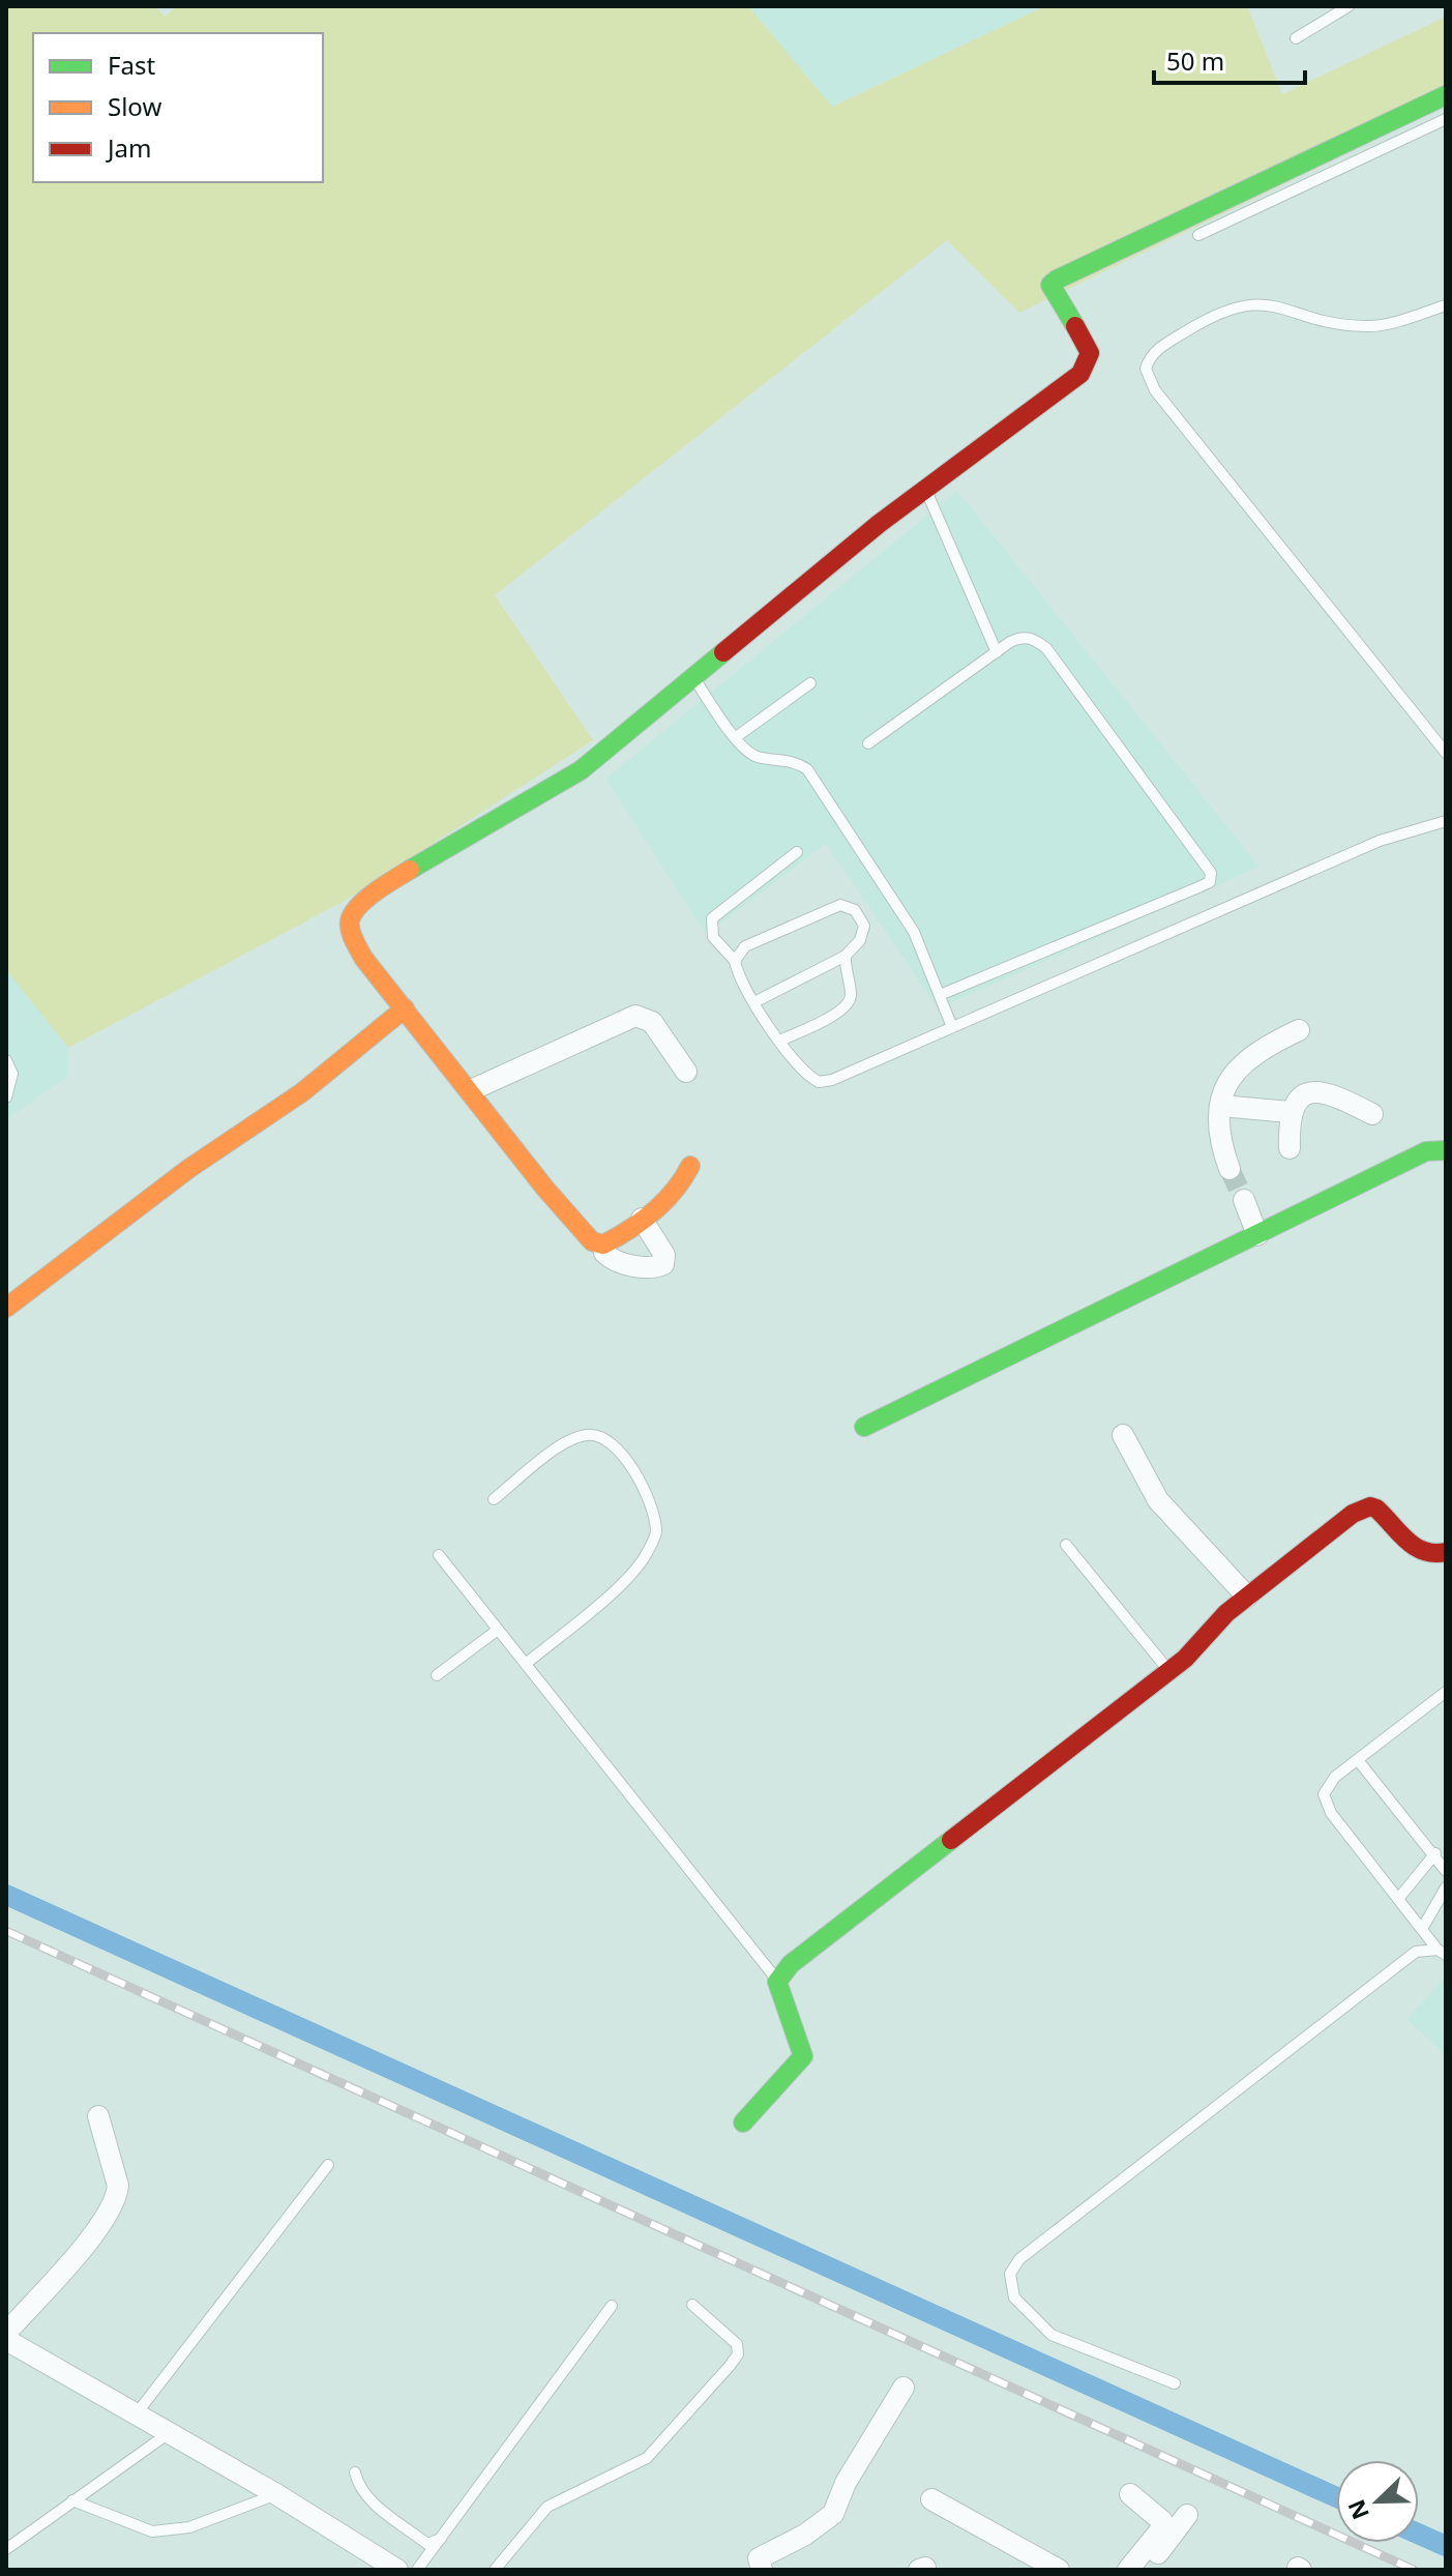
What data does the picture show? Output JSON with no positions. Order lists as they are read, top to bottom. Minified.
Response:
{"legend":["Fast","Slow","Jam"],"scale_bar":"50 m","north":"bottom left"}
